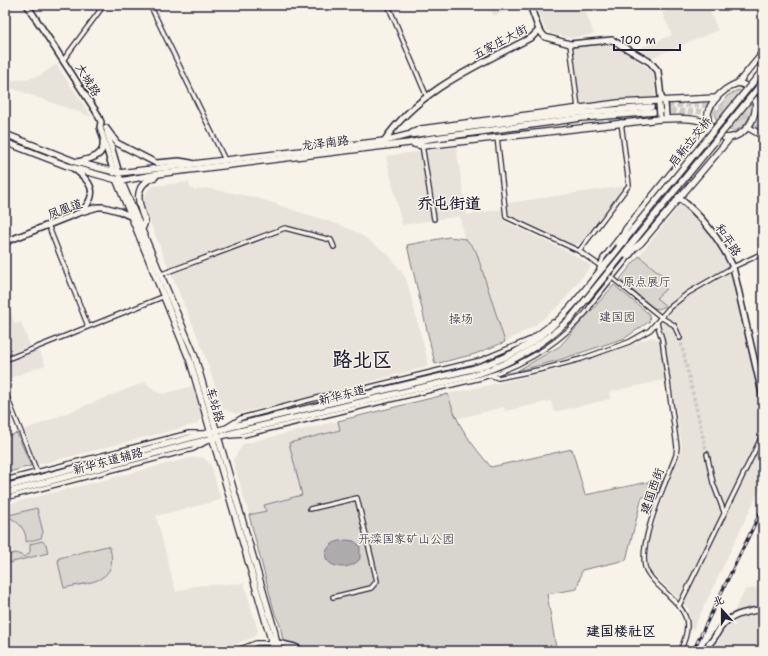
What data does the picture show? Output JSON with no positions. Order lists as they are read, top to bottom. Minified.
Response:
{"streets":{"main road":["启新立交桥","龙泽南路","新华东道","车站路"],"street":["五家庄大街","大城路","凤凰道","和平路","新华东道辅路","建国西街"]},"crossings":[["五家庄大街","龙泽南路"],["大城路","龙泽南路"],["大城路","车站路"],["启新立交桥","新华东道"],["龙泽南路","车站路"],["凤凰道","车站路"],["新华东道","车站路"],["新华东道","新华东道辅路"],["车站路","新华东道辅路"]],"districts":["乔屯街道","路北区","建国楼社区"],"parks":["原点展厅","建国园","操场","开滦国家矿山公园"],"scale_bar":"100 m","north":"top"}
